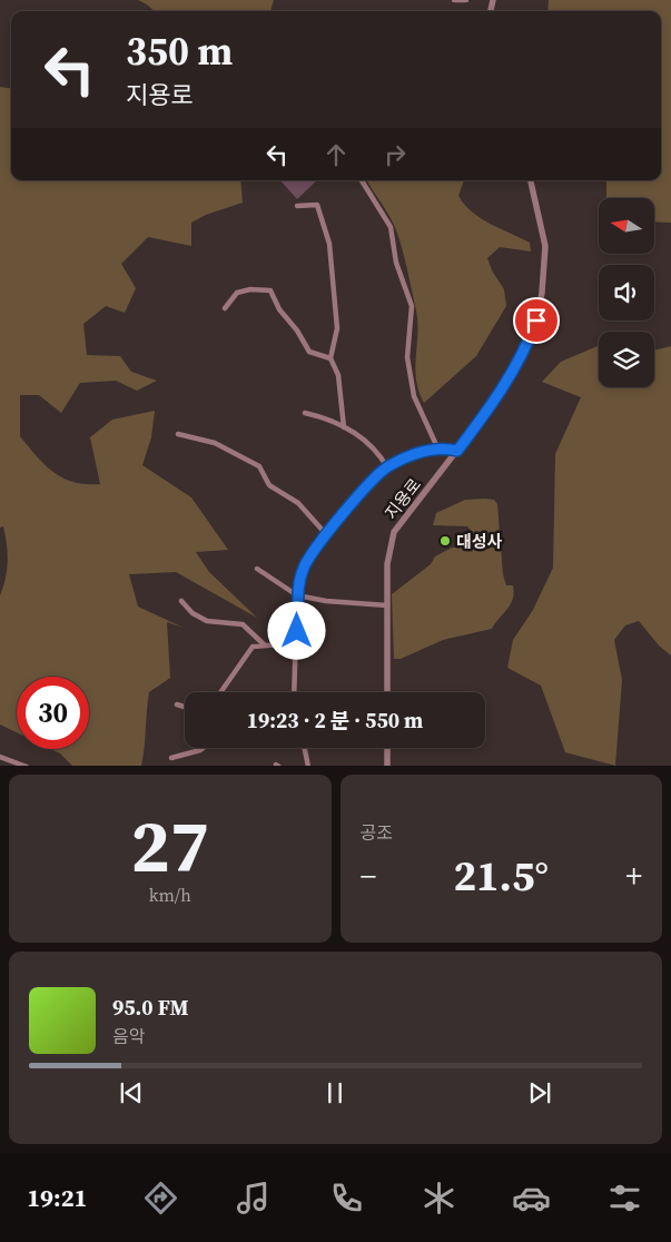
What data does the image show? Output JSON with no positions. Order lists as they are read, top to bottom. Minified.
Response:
{"streets":{"street":["지용로"]},"places":["대성사"],"north":"left","page":{"turn":["350 m","지용로"],"limit":"30","trip":"19:23 · 2 분 · 550 m","tile":[["27","km/h"],"공조"],"heat":["−","21.5°","+"],"song":["95.0 FM","음악"],"tabs":"19:21"}}
